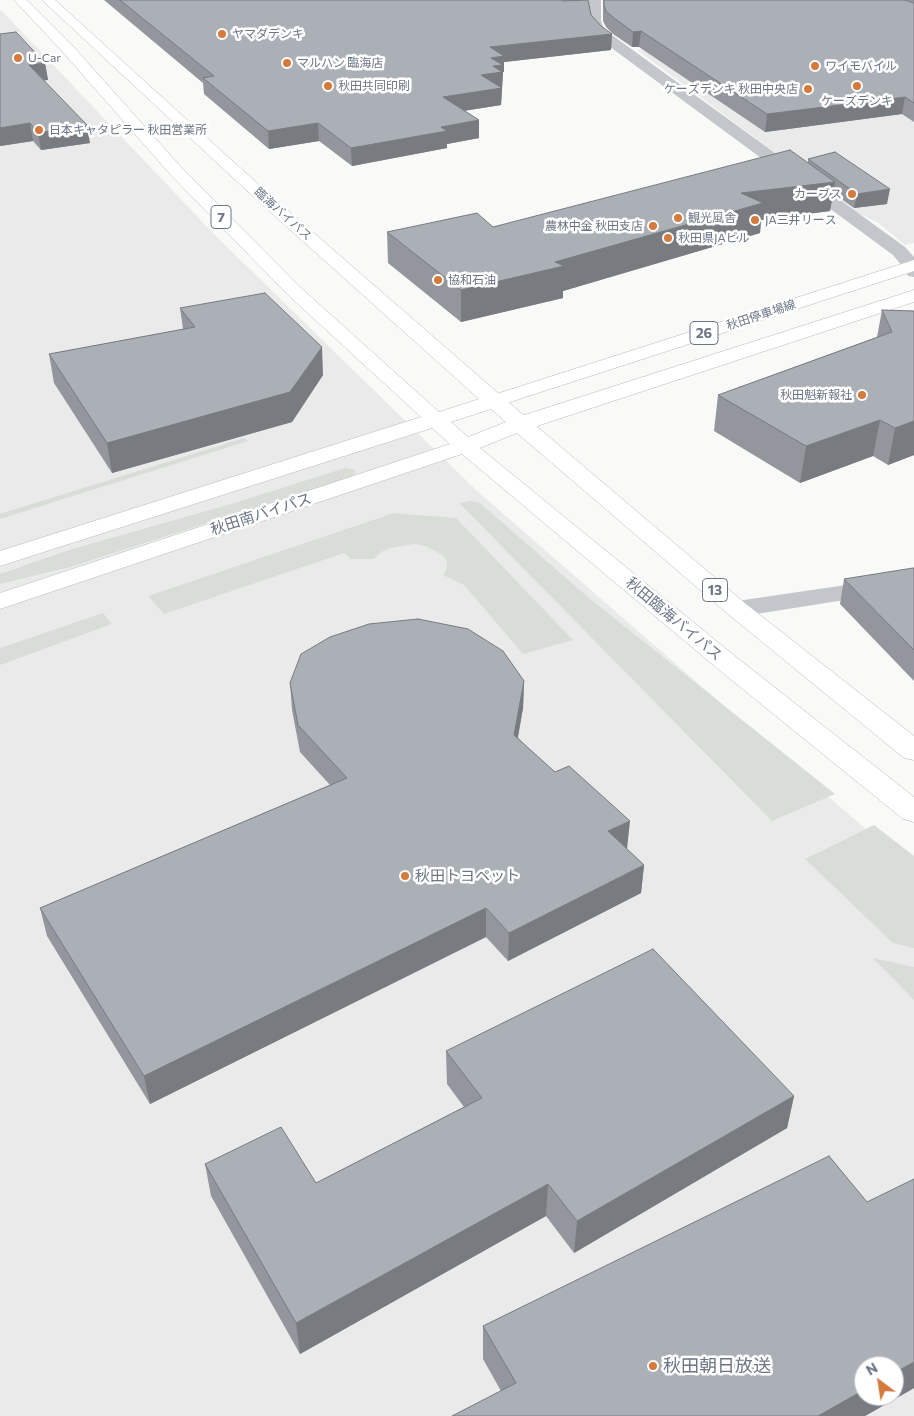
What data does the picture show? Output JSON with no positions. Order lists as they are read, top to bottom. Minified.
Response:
{"streets":{"main road":["臨海バイパス","7","秋田停車場線","26","秋田南バイパス","13","秋田臨海バイパス"]},"crossings":[["臨海バイパス","秋田停車場線"],["臨海バイパス","秋田南バイパス"],["臨海バイパス","13"],["7","秋田臨海バイパス"],["秋田停車場線","秋田南バイパス"],["秋田停車場線","13"],["秋田南バイパス","13"],["秋田南バイパス","秋田臨海バイパス"]],"places":["ヤマダデンキ","U-Car","マルハン 臨海店","ワイモバイル","秋田共同印刷","ケーズデンキ","ケーズデンキ 秋田中央店","日本キャタピラー 秋田営業所","カーブス","観光風舎","JA三井リース","農林中金 秋田支店","秋田県JAビル","協和石油","秋田魁新報社","秋田トヨペット","秋田朝日放送"],"north":"top left"}
